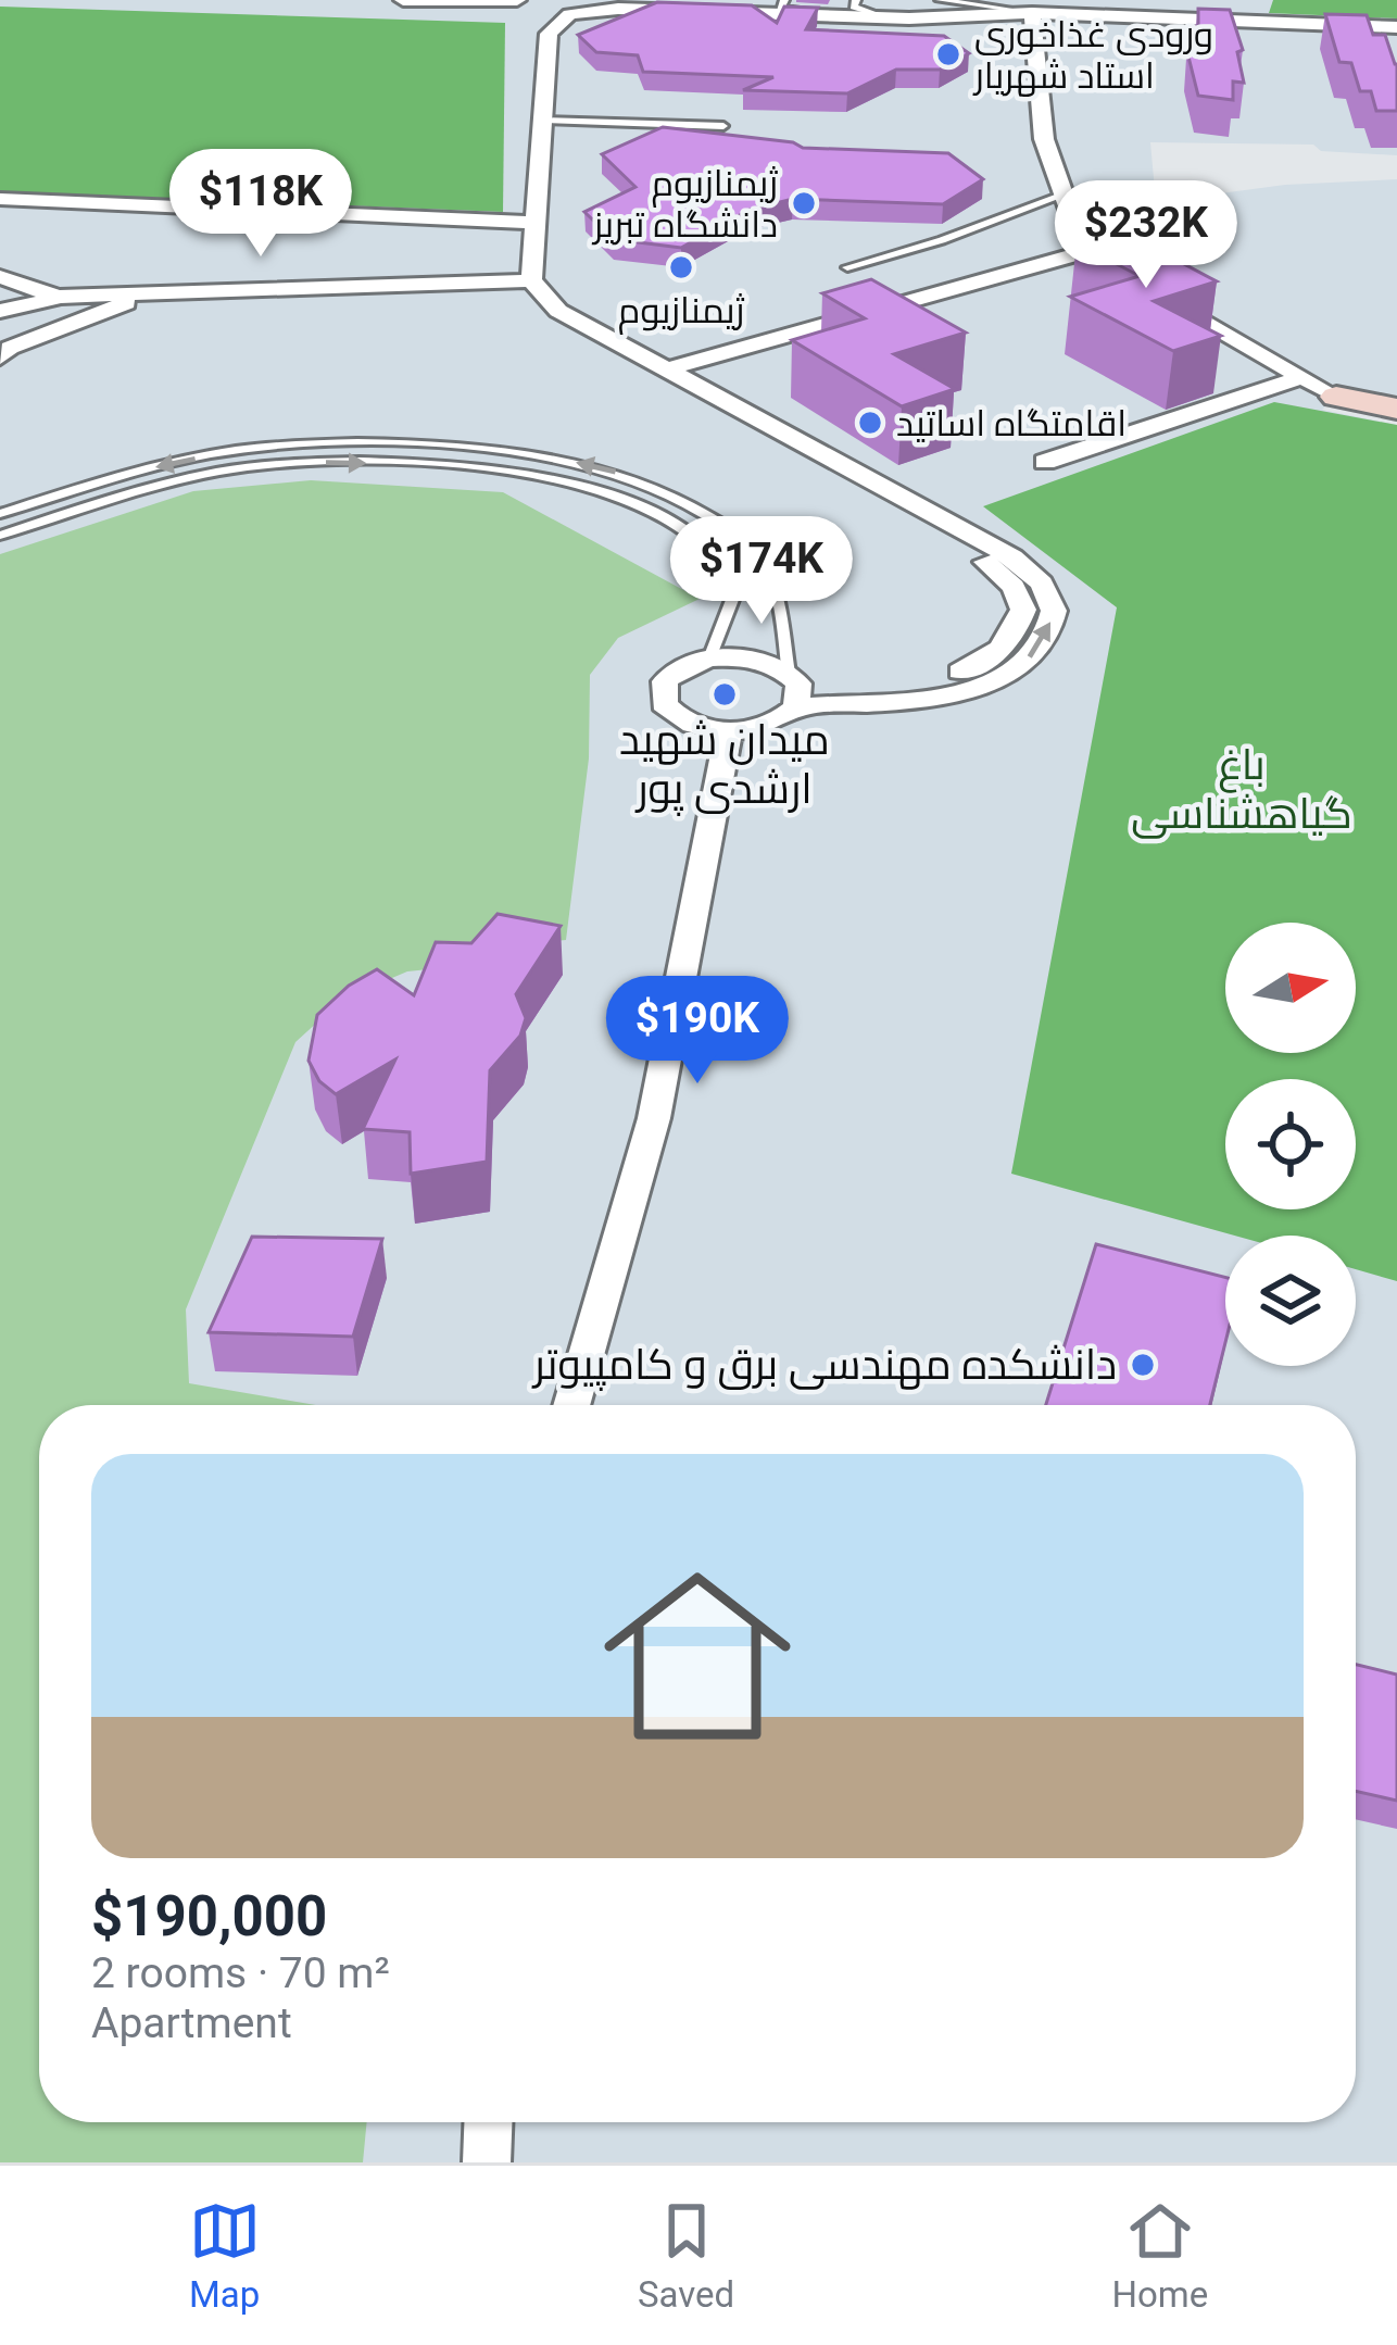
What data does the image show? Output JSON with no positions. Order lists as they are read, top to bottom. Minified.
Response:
{"parks":["باغ گیاهشناسی"],"places":["ورودی غذاخوری استاد شهریار","ژیمنازیوم دانشگاه تبریز","ژیمنازیوم","اقامتگاه اساتید","میدان شهید ارشدی پور","دانشکده مهندسی برق و کامپیوتر"],"north":"right","page":{"price":["$118K","$232K","$174K","$190K"],"list":[{"name":"$190,000","note":"2 rooms · 70 m² · Apartment"}],"tabs":["Map","Saved","Home"]}}
